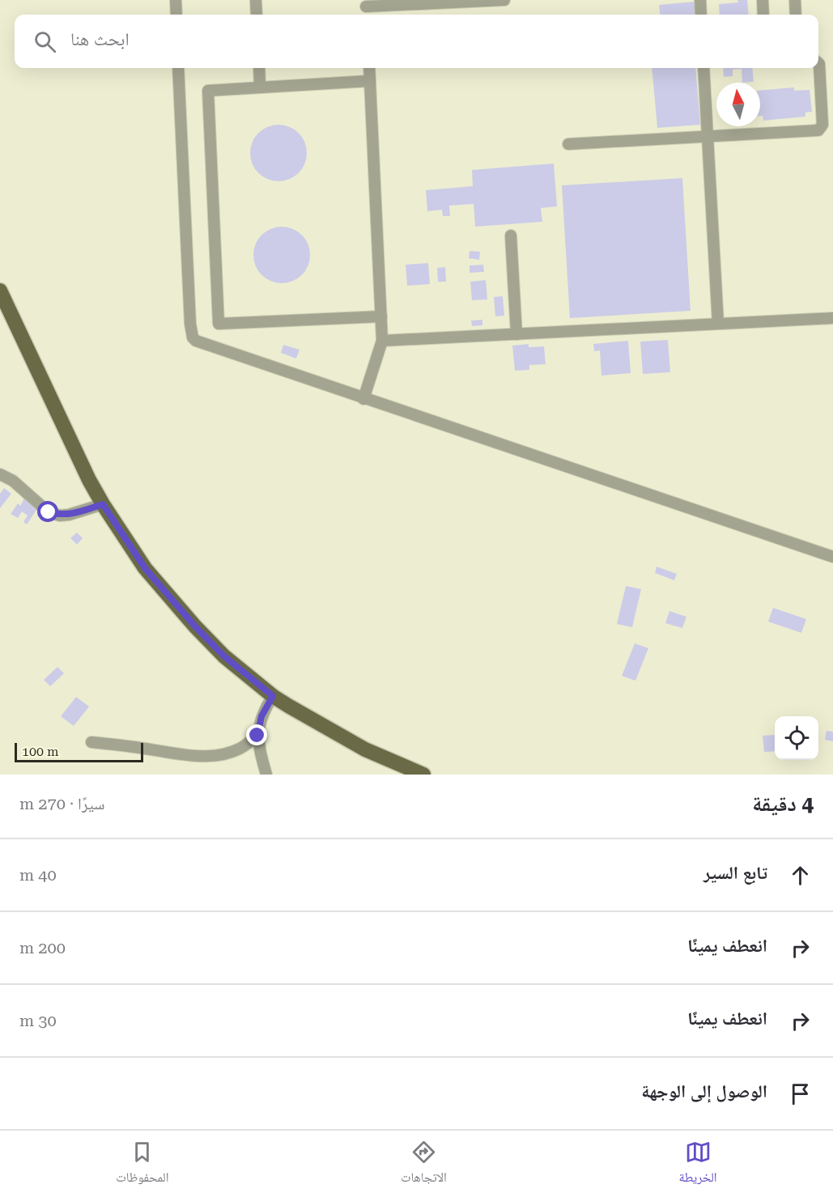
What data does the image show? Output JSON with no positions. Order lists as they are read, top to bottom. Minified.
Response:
{"scale_bar":"100 m","north":"top","page":{"search":"ابحث هنا","scale":"100 m","heading":["4 دقيقة","سيرًا · 270 m"],"list":[["تابع السير","40 m"],["انعطف يمينًا","200 m"],["انعطف يمينًا","30 m"],"الوصول إلى الوجهة"],"nav":["الخريطة","الاتجاهات","المحفوظات"]}}
